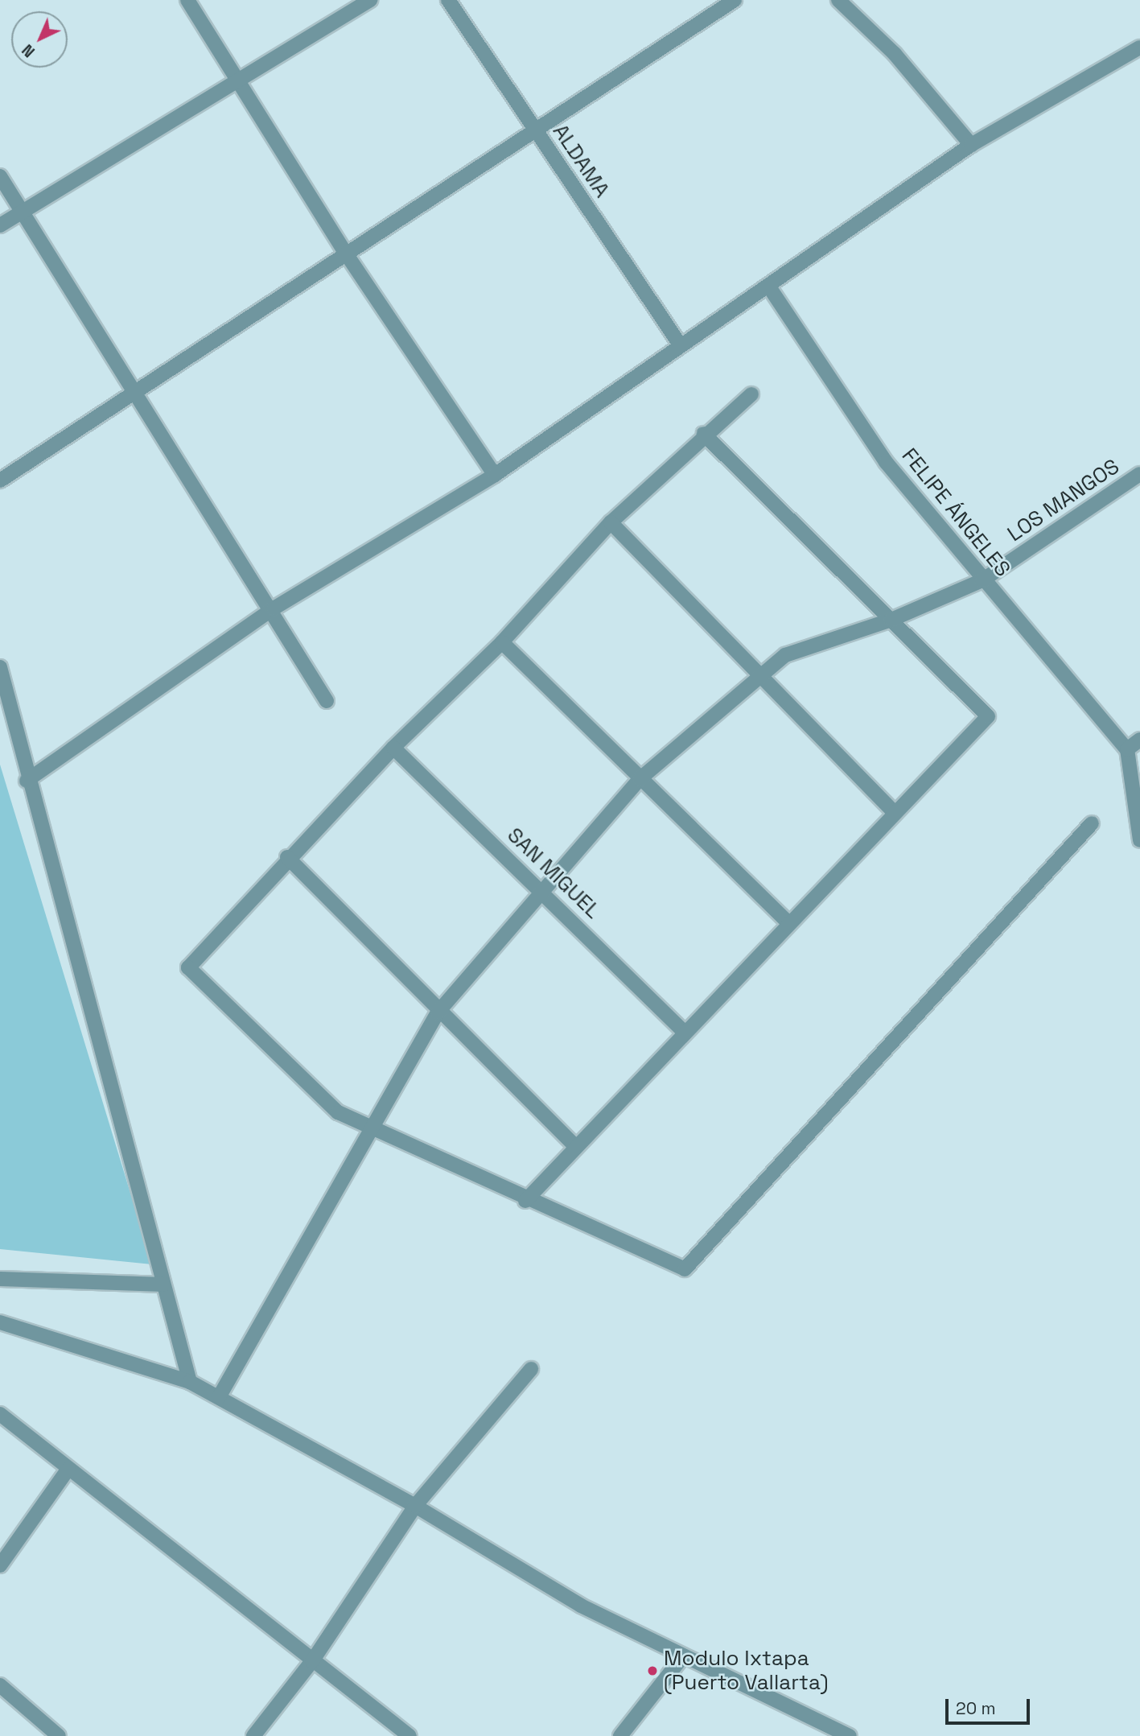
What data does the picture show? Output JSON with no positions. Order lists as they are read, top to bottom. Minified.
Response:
{"streets":{"street":["ALDAMA","LOS MANGOS","FELIPE ÁNGELES","SAN MIGUEL"]},"crossings":[["LOS MANGOS","FELIPE ÁNGELES"],["LOS MANGOS","SAN MIGUEL"]],"places":["Modulo Ixtapa (Puerto Vallarta)"],"scale_bar":"20 m","north":"bottom left"}
